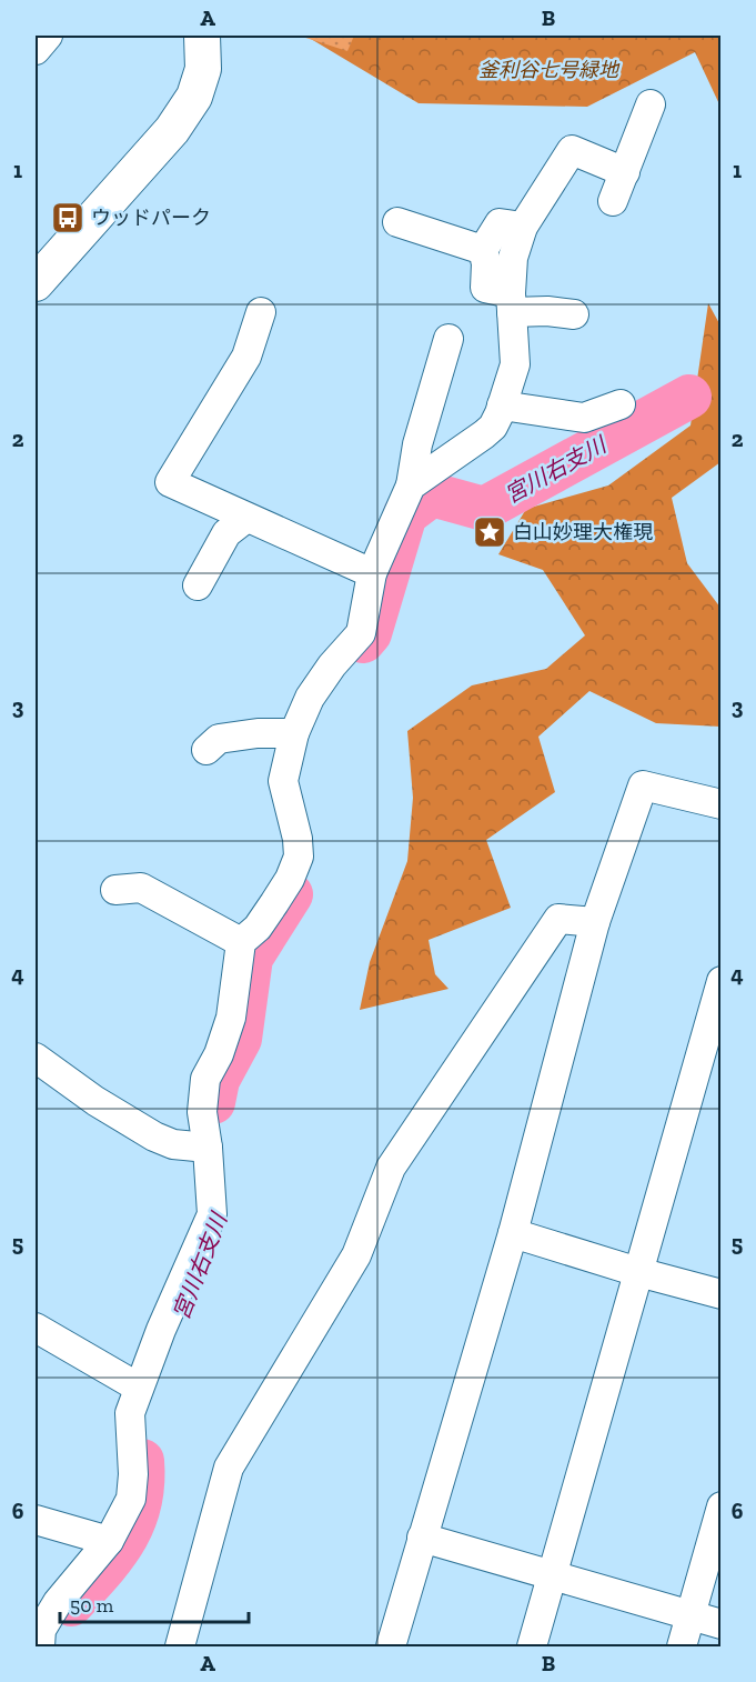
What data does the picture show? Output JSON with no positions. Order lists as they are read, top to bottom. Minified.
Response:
{"water":["宮川右支川"],"parks":["釜利谷七号緑地"],"places":{"bus stop":["ウッドパーク"],"place":["白山妙理大権現"]},"scale_bar":"50 m","grid":{"columns":["A","B"],"rows":["1","2","3","4","5","6"]}}
